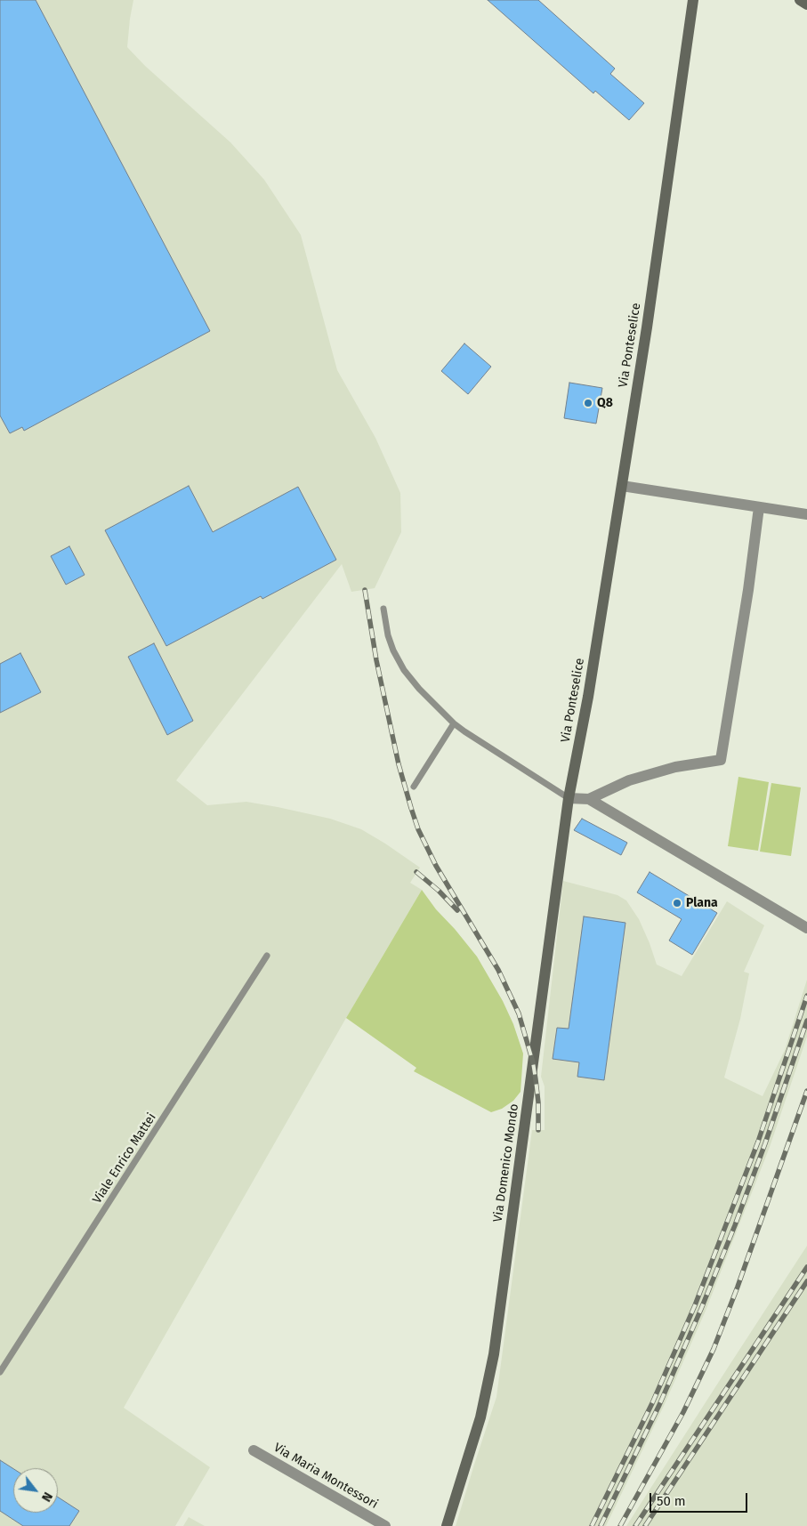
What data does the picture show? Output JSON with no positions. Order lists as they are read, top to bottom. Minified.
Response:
{"streets":{"street":["Via Ponteselice","Via Domenico Mondo","Via Maria Montessori"],"lane":["Viale Enrico Mattei"]},"crossings":[["Via Ponteselice","Via Domenico Mondo"]],"places":["Q8","Plana"],"scale_bar":"50 m","north":"bottom right"}
